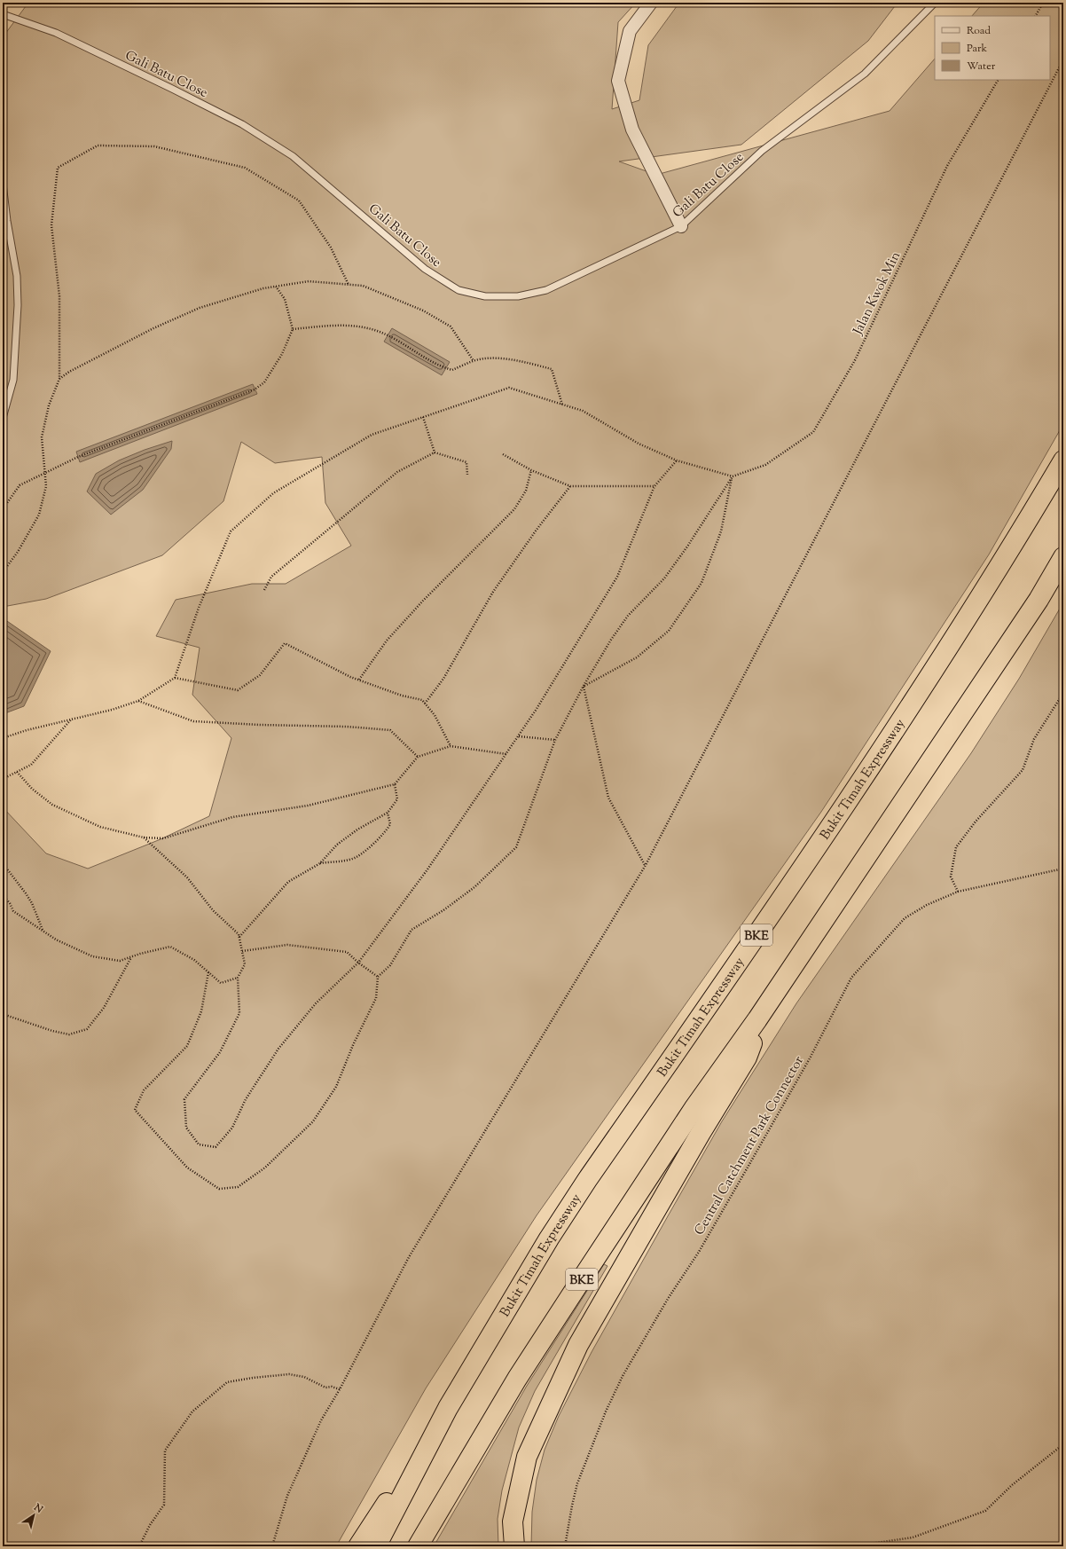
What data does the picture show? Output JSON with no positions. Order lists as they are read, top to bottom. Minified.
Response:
{"streets":{"highway":["Bukit Timah Expressway","BKE"],"lane":["Gali Batu Close"],"path":["Jalan Kwok Min","Central Catchment Park Connector"]},"legend":["Road","Park","Water"],"north":"top right"}
